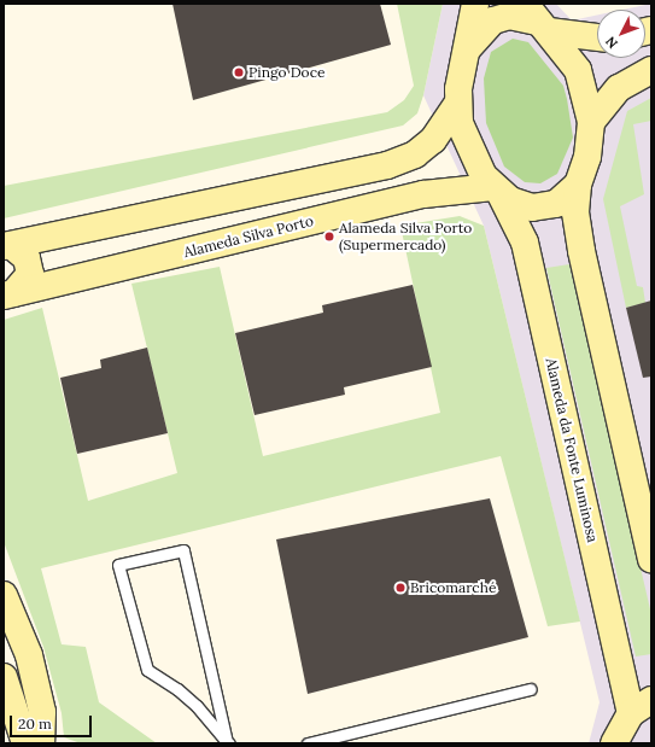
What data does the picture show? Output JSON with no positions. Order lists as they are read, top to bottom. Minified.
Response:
{"streets":{"main road":["Alameda Silva Porto","Alameda da Fonte Luminosa"]},"crossings":[["Alameda Silva Porto","Alameda da Fonte Luminosa"]],"places":["Pingo Doce","Alameda Silva Porto (Supermercado)","Bricomarché"],"scale_bar":"20 m","north":"bottom left"}
